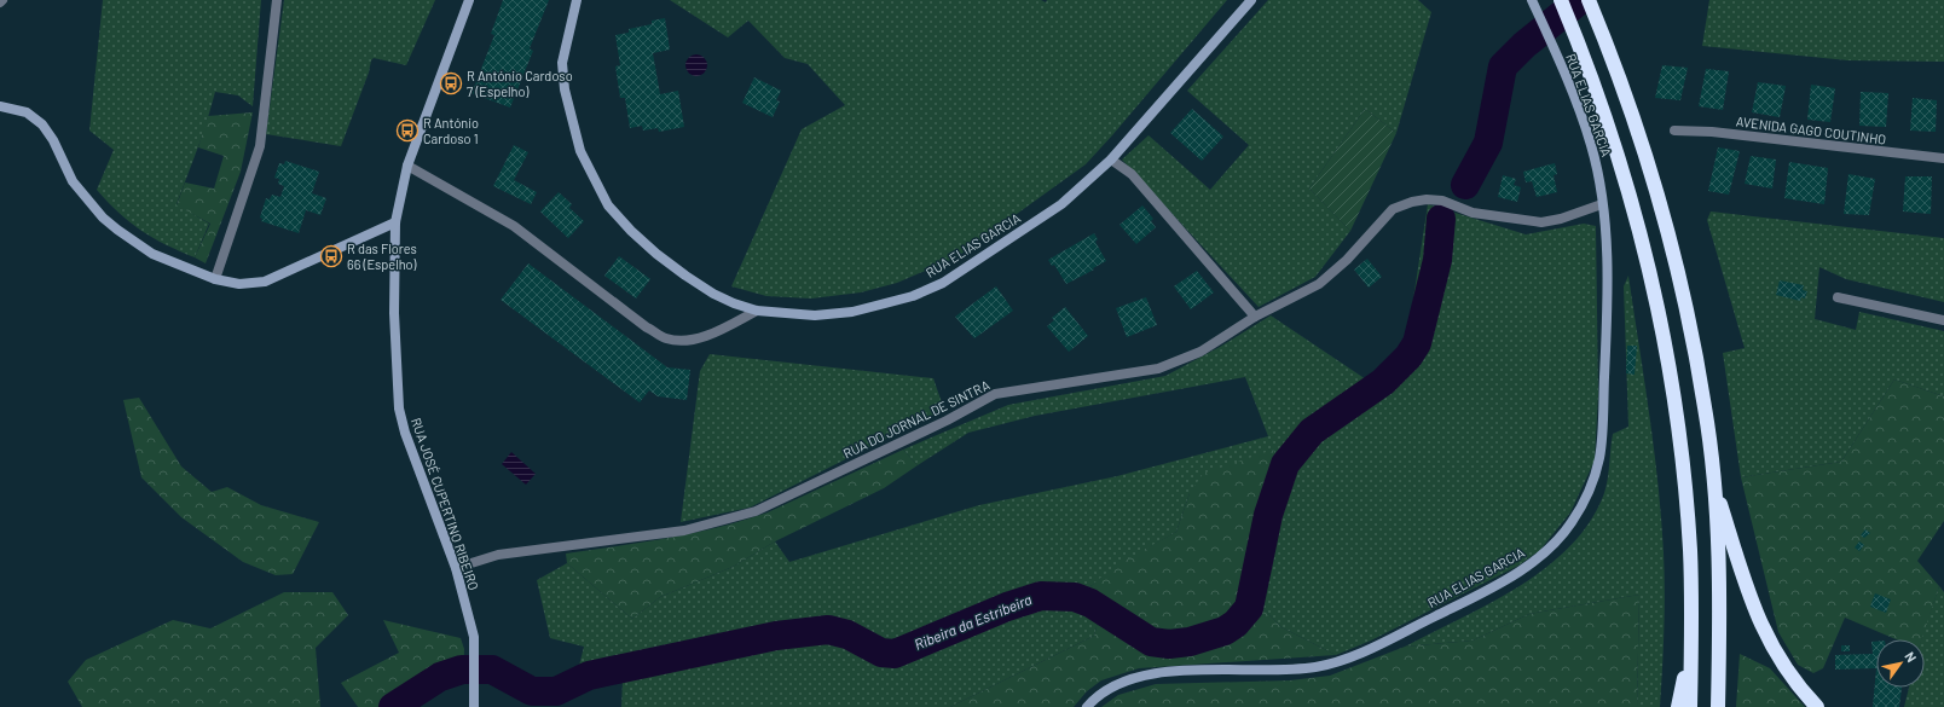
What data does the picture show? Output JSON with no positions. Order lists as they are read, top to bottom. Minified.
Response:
{"streets":{"street":["RUA ELIAS GARCIA","AVENIDA GAGO COUTINHO","RUA DO JORNAL DE SINTRA","RUA JOSÉ CUPERTINO RIBEIRO"]},"crossings":[["RUA ELIAS GARCIA","RUA DO JORNAL DE SINTRA"],["RUA DO JORNAL DE SINTRA","RUA JOSÉ CUPERTINO RIBEIRO"]],"water":["Ribeira da Estribeira"],"places":{"bus stop":["R António Cardoso 7 (Espelho)","R António Cardoso 1","R das Flores 66 (Espelho)"]},"north":"top right"}
